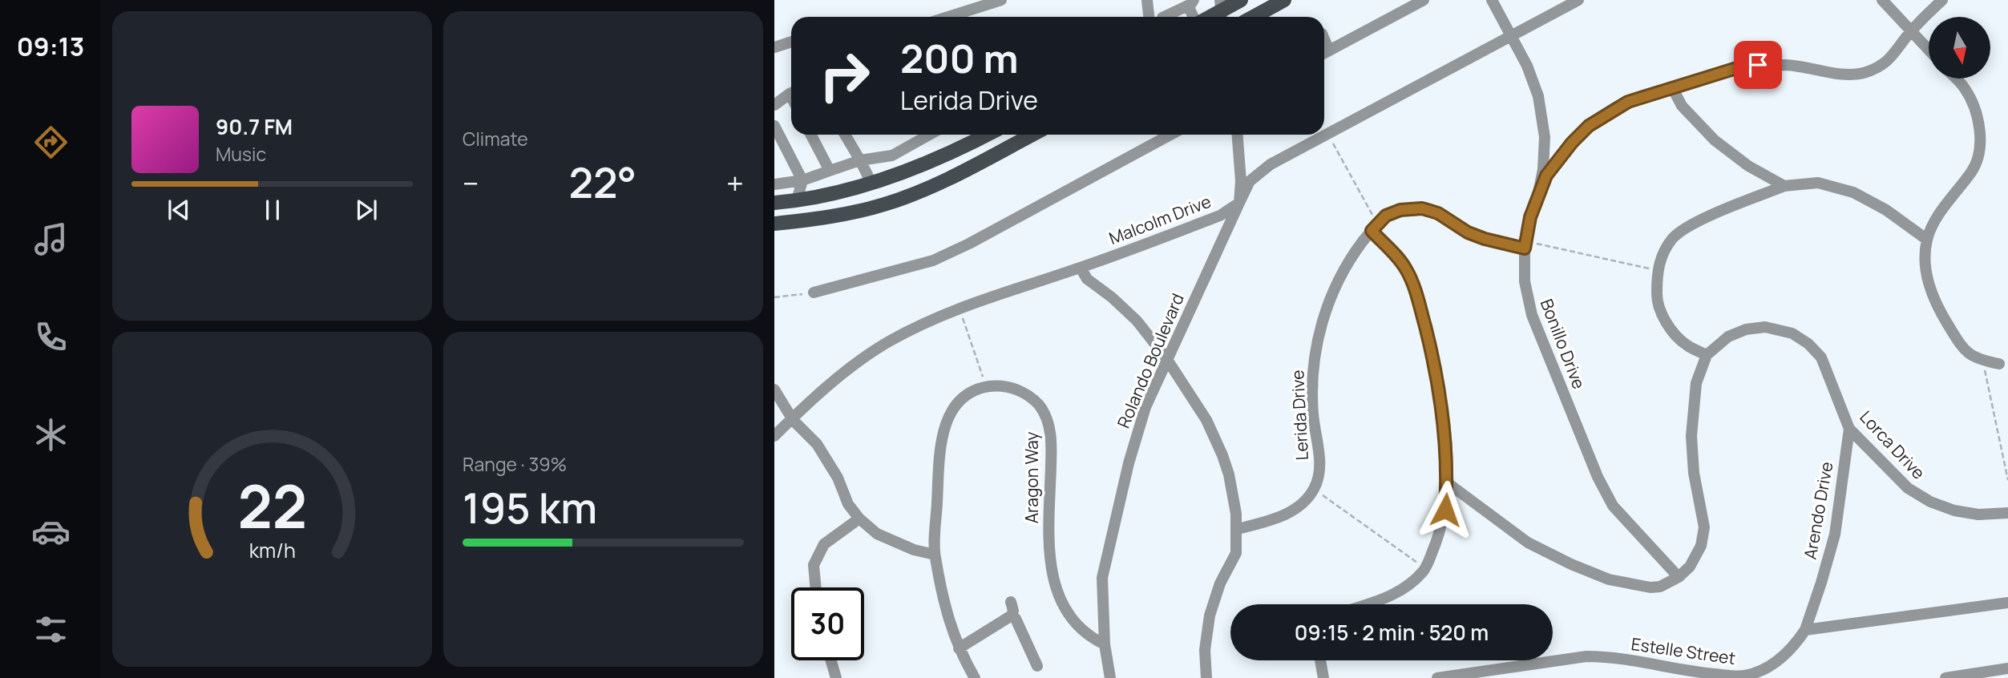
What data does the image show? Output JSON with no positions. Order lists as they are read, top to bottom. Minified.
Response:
{"streets":{"street":["Malcolm Drive","Bonillo Drive","Rolando Boulevard","Lerida Drive","Lorca Drive","Aragon Way","Arendo Drive","Estelle Street"]},"crossings":[["Malcolm Drive","Bonillo Drive"],["Malcolm Drive","Rolando Boulevard"],["Bonillo Drive","Lerida Drive"],["Rolando Boulevard","Aragon Way"],["Lorca Drive","Arendo Drive"],["Arendo Drive","Estelle Street"]],"north":"bottom","page":{"tabs":"09:13","tile":["Climate",["Range · 39%","195 km"]],"turn":["200 m","Lerida Drive"],"song":["90.7 FM","Music"],"heat":["−","22°","+"],"limit":"30","trip":"09:15 · 2 min · 520 m","gauge":["22","km/h"]}}
